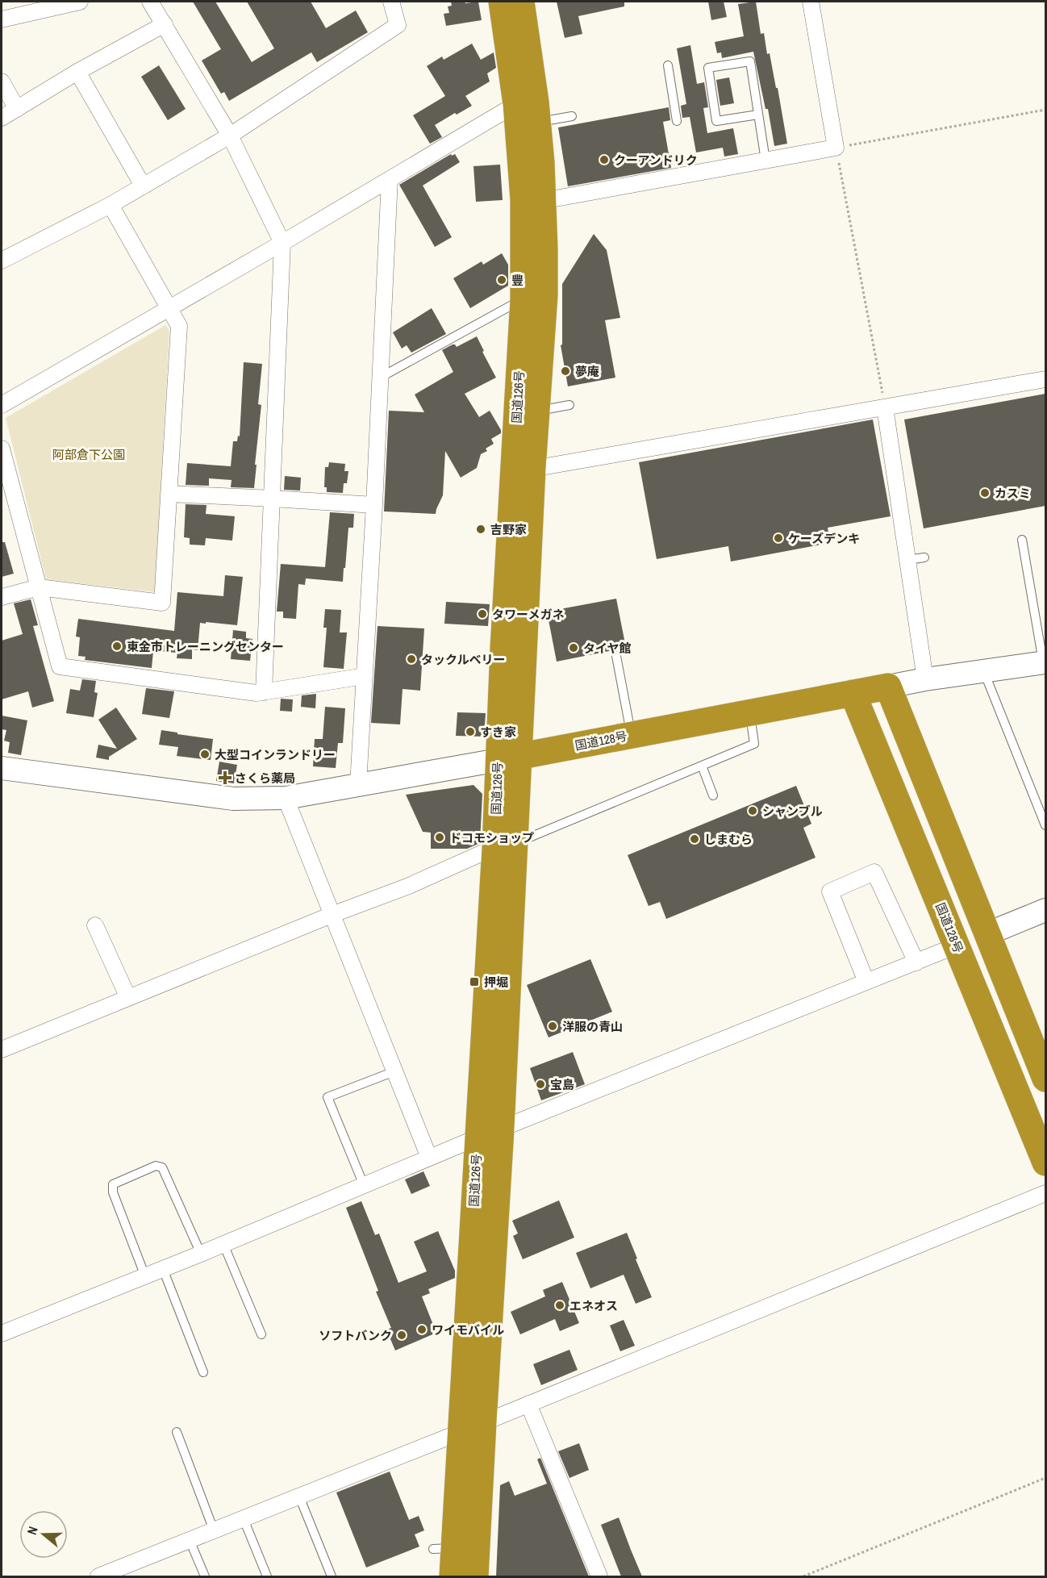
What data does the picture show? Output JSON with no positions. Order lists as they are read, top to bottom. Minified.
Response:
{"streets":{"highway":["国道126号","国道128号"]},"crossings":[["国道126号","国道128号"]],"parks":["阿部倉下公園"],"places":{"other":["クーアンドリク","豐","夢庵","カスミ","吉野家","ケーズデンキ","タワーメガネ","東金市トレーニングセンター","タイヤ館","タックルベリー","すき家","大型コインランドリー","シャンブル","ドコモショップ","しまむら","洋服の青山","宝島","エネオス","ワイモバイル","ソフトバンク"],"health":["さくら薬局"],"transit":["押堀"]},"north":"left"}
